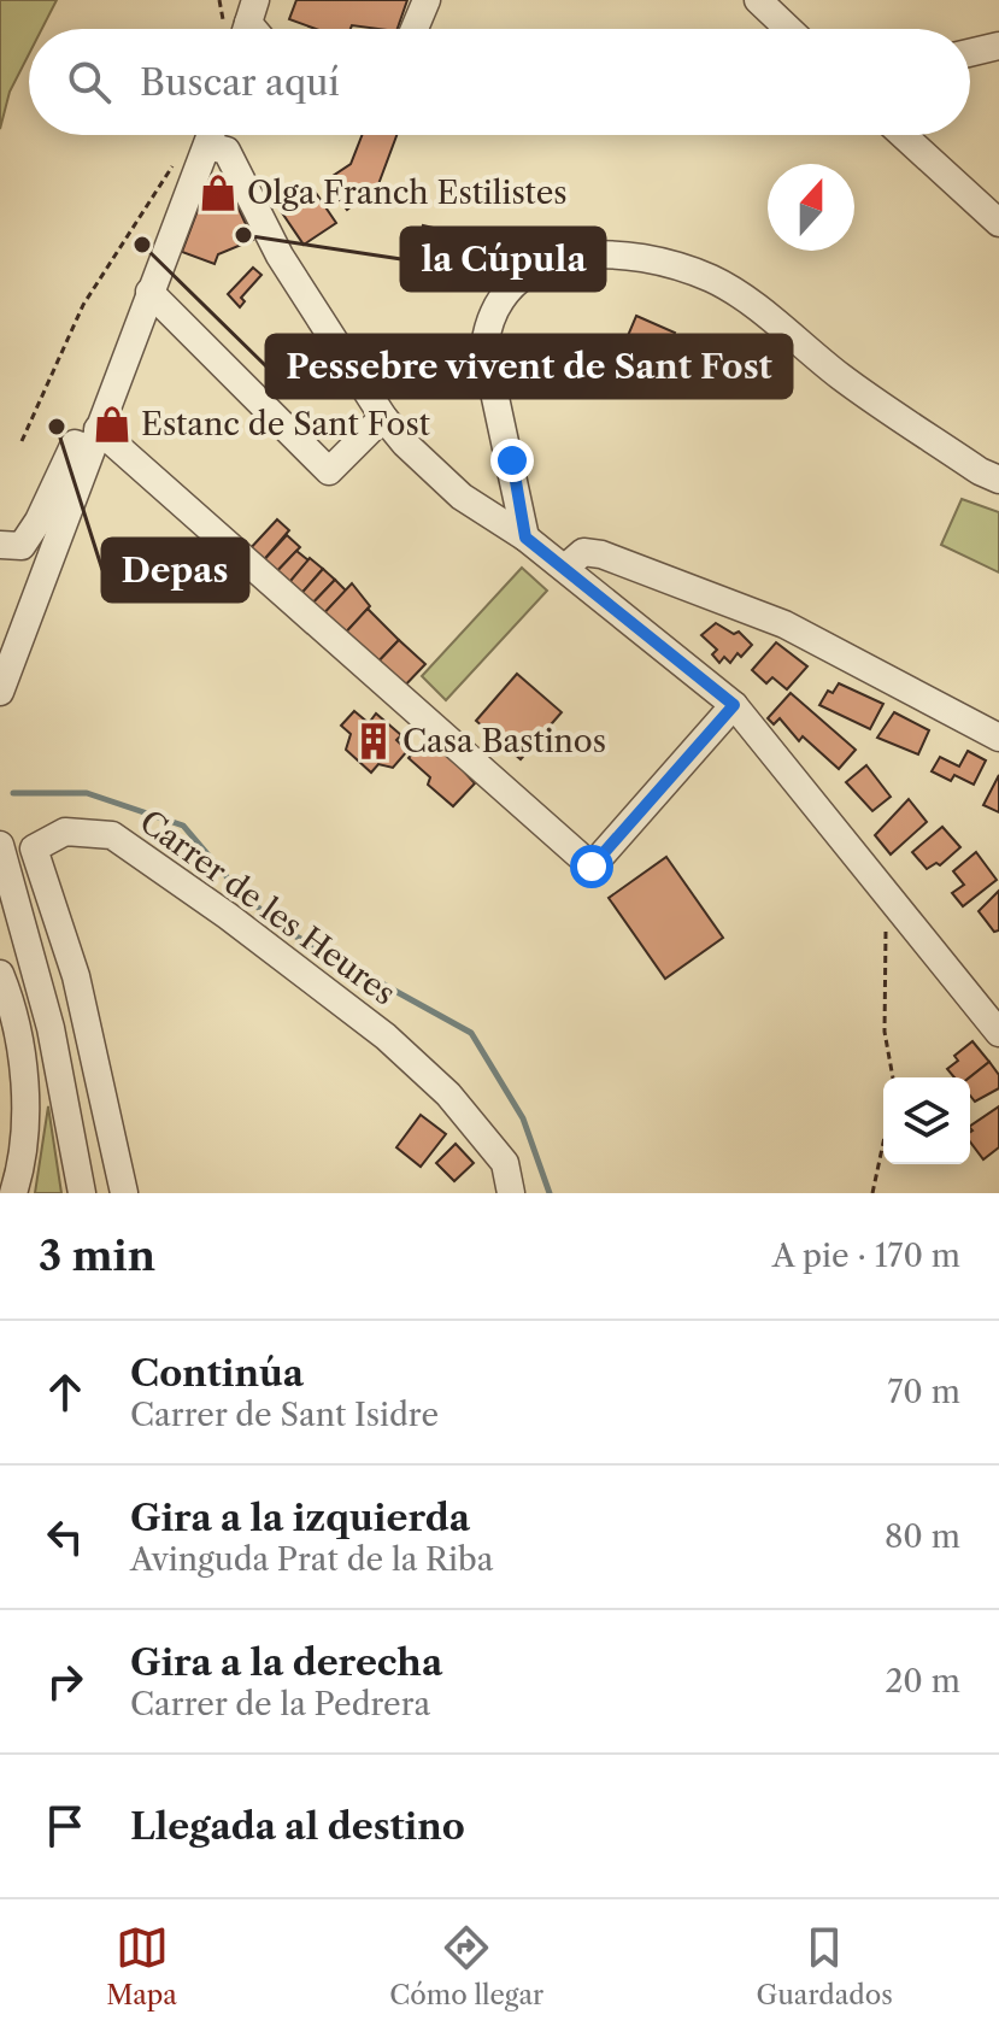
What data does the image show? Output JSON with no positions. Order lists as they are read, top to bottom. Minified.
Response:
{"streets":{"street":["Carrer de les Heures"]},"places":{"shop":["Olga Franch Estilistes","Estanc de Sant Fost"],"other":["la Cúpula","Pessebre vivent de Sant Fost","Depas"],"building":["Casa Bastinos"]},"north":"top","page":{"search":"Buscar aquí","heading":["3 min","A pie · 170 m"],"list":[["Continúa","Carrer de Sant Isidre","70 m"],["Gira a la izquierda","Avinguda Prat de la Riba","80 m"],["Gira a la derecha","Carrer de la Pedrera","20 m"],"Llegada al destino"],"nav":["Mapa","Cómo llegar","Guardados"]}}
